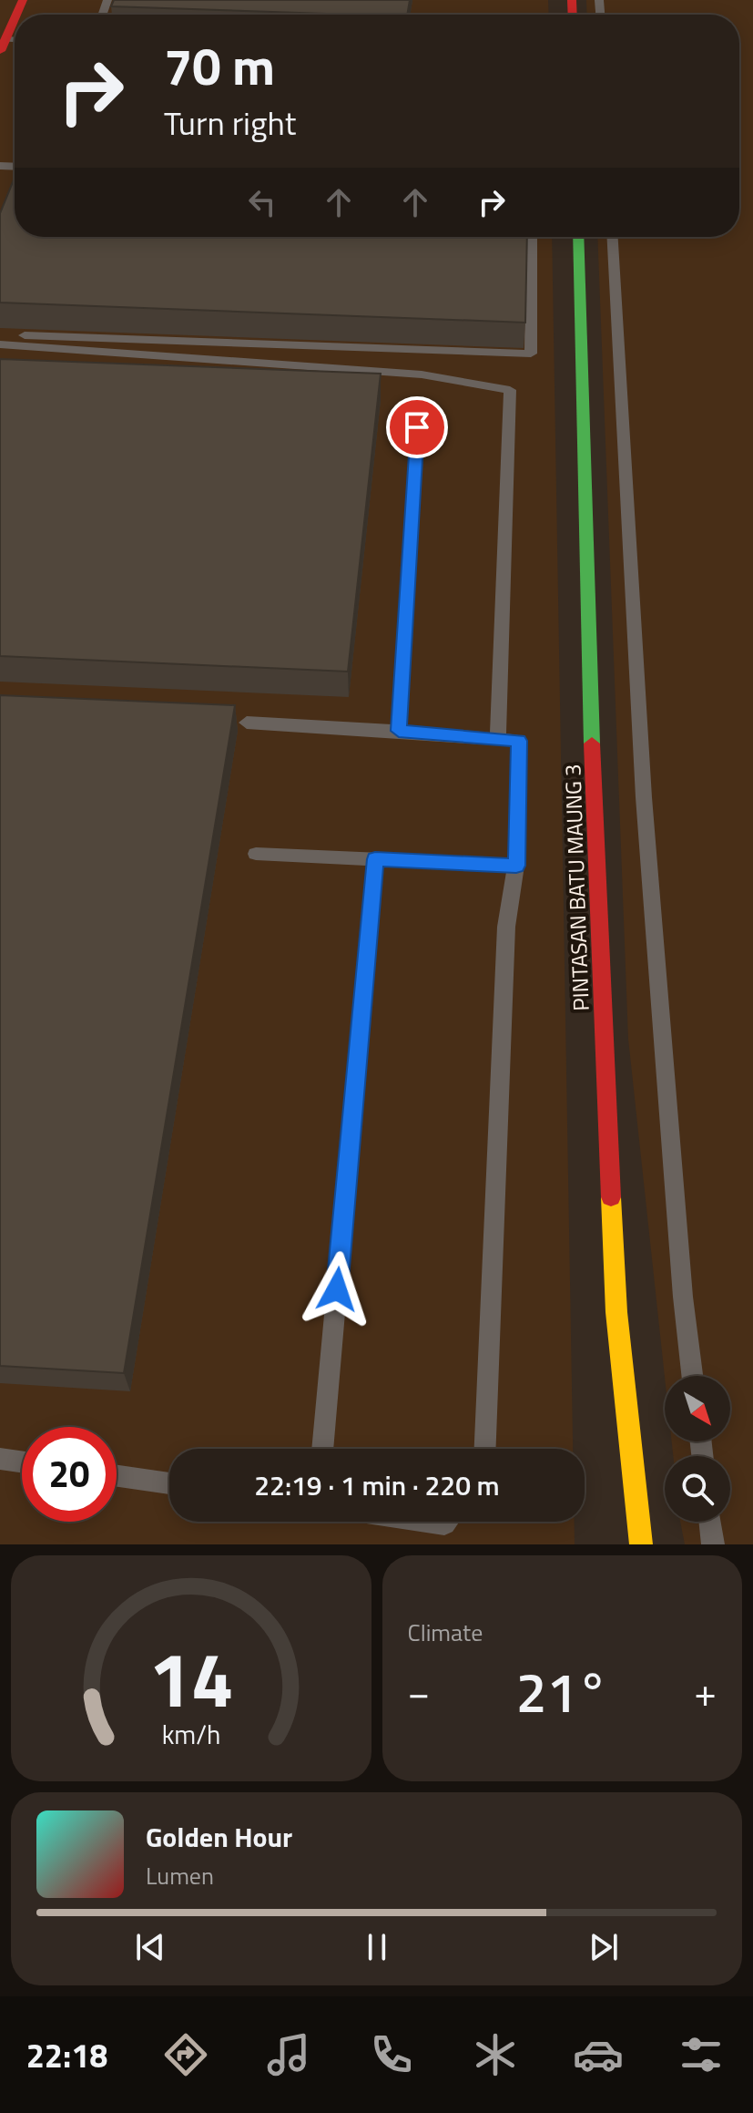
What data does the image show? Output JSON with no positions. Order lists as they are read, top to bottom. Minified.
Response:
{"streets":{"street":["PINTASAN BATU MAUNG 3"]},"north":"bottom right","page":{"turn":["70 m","Turn right"],"limit":"20","trip":"22:19 · 1 min · 220 m","tile":"Climate","heat":["−","21°","+"],"song":["Golden Hour","Lumen"],"tabs":"22:18","gauge":["14","km/h"]}}
